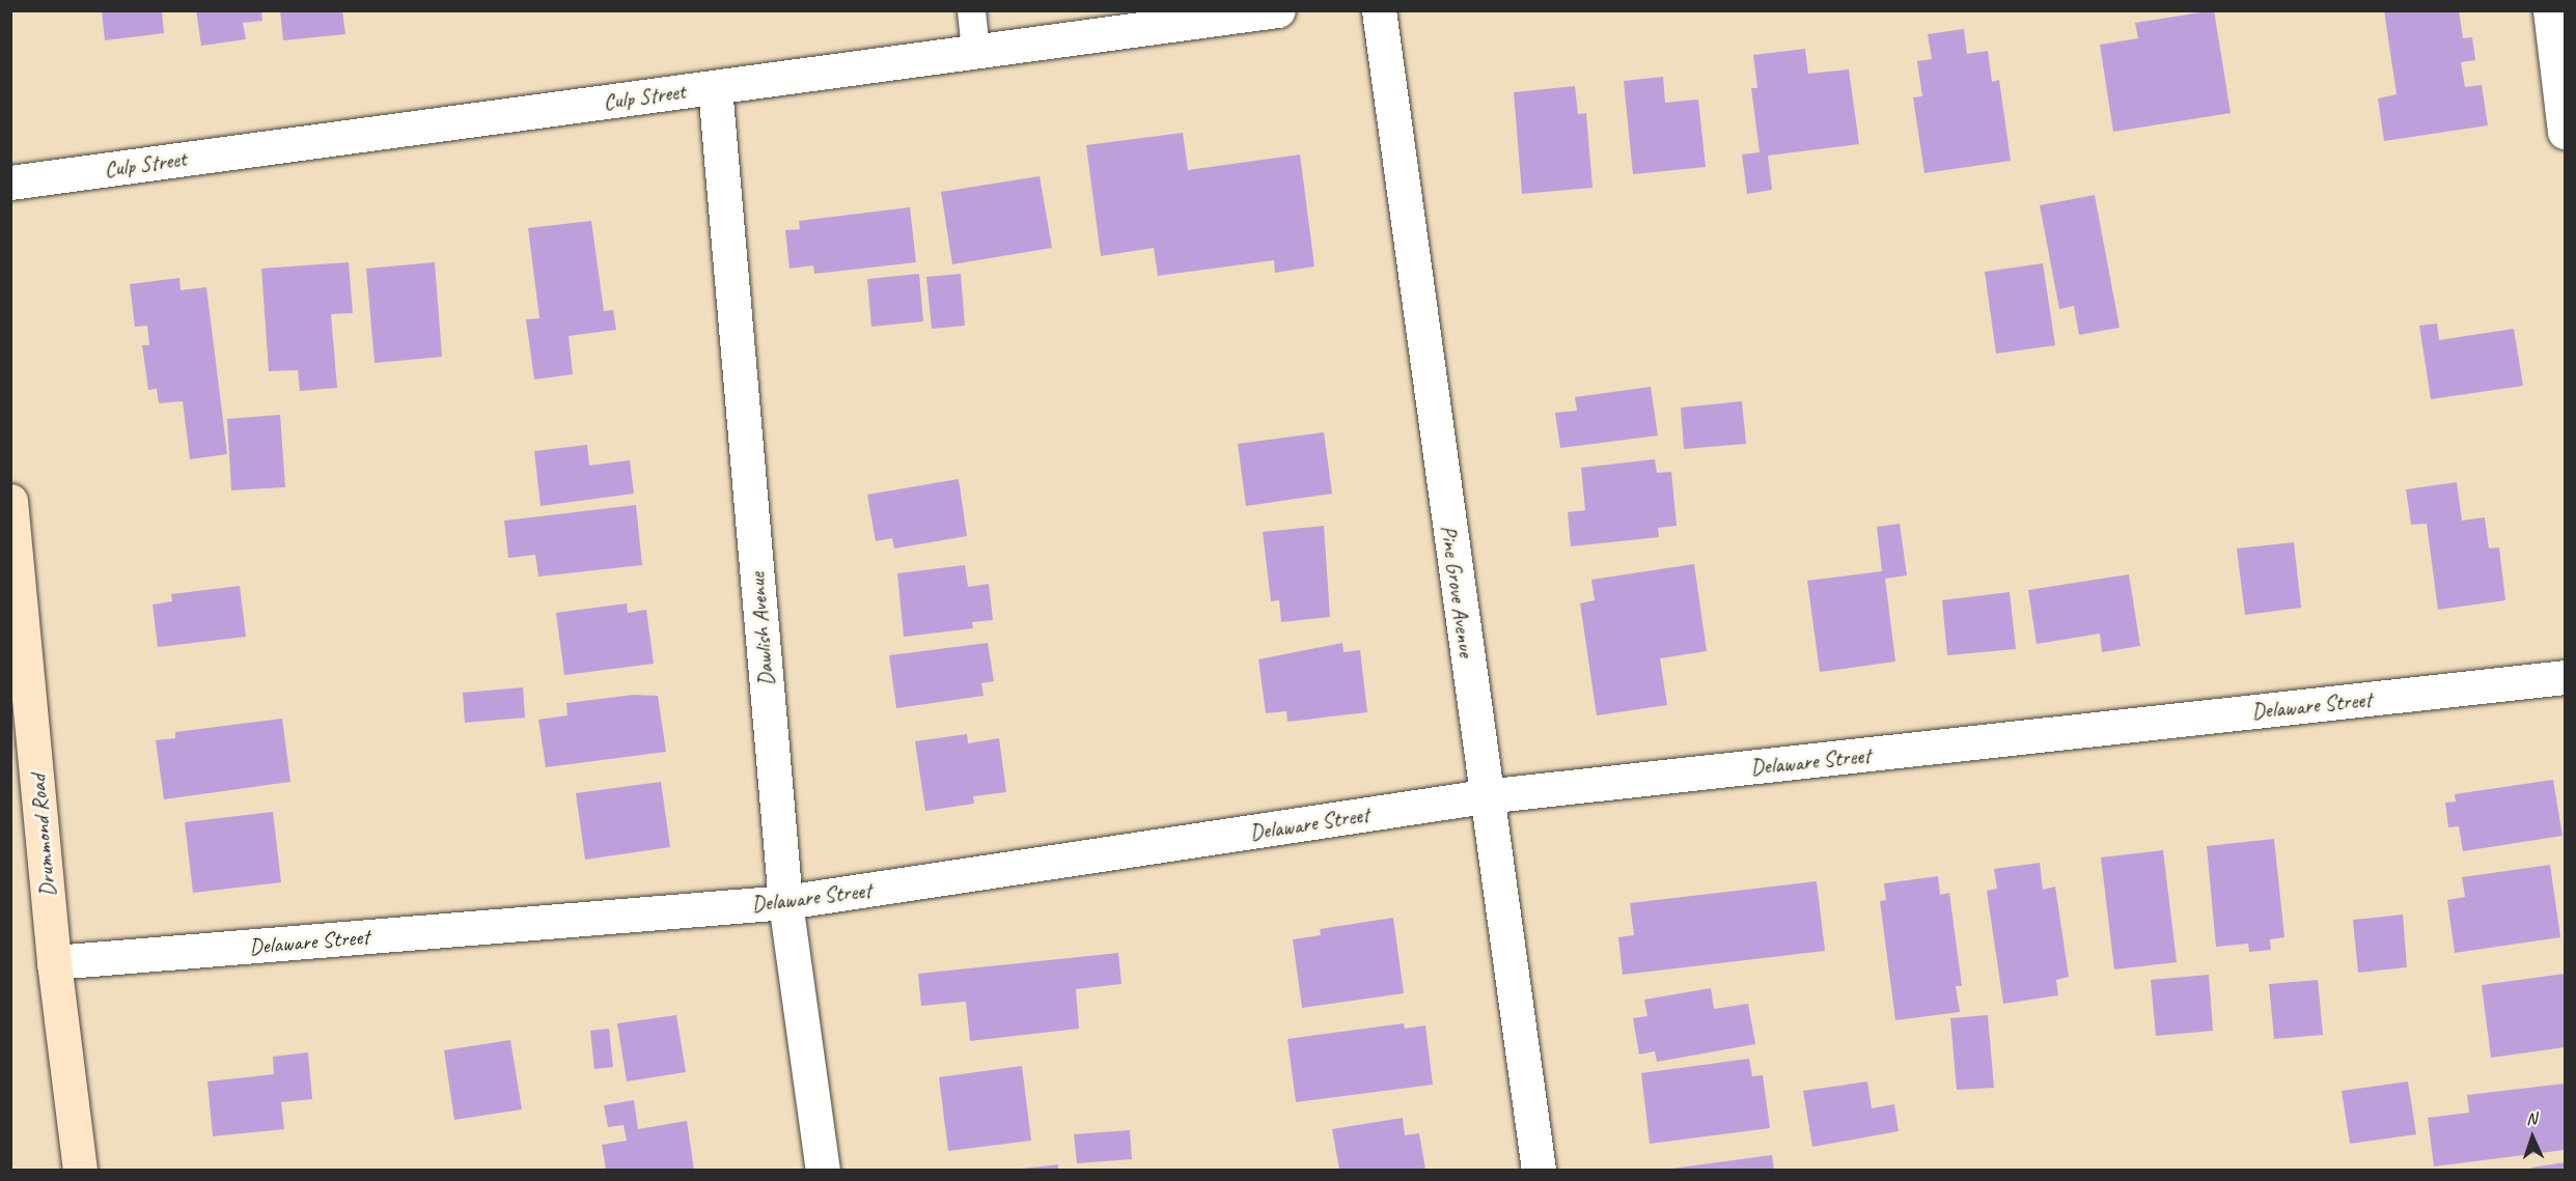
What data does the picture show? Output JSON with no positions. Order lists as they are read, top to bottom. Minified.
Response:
{"streets":{"main road":["Drummond Road"],"street":["Culp Street","Pine Grove Avenue","Dawlish Avenue","Delaware Street"]},"crossings":[["Culp Street","Dawlish Avenue"],["Pine Grove Avenue","Delaware Street"],["Dawlish Avenue","Delaware Street"],["Delaware Street","Drummond Road"]],"north":"top"}
